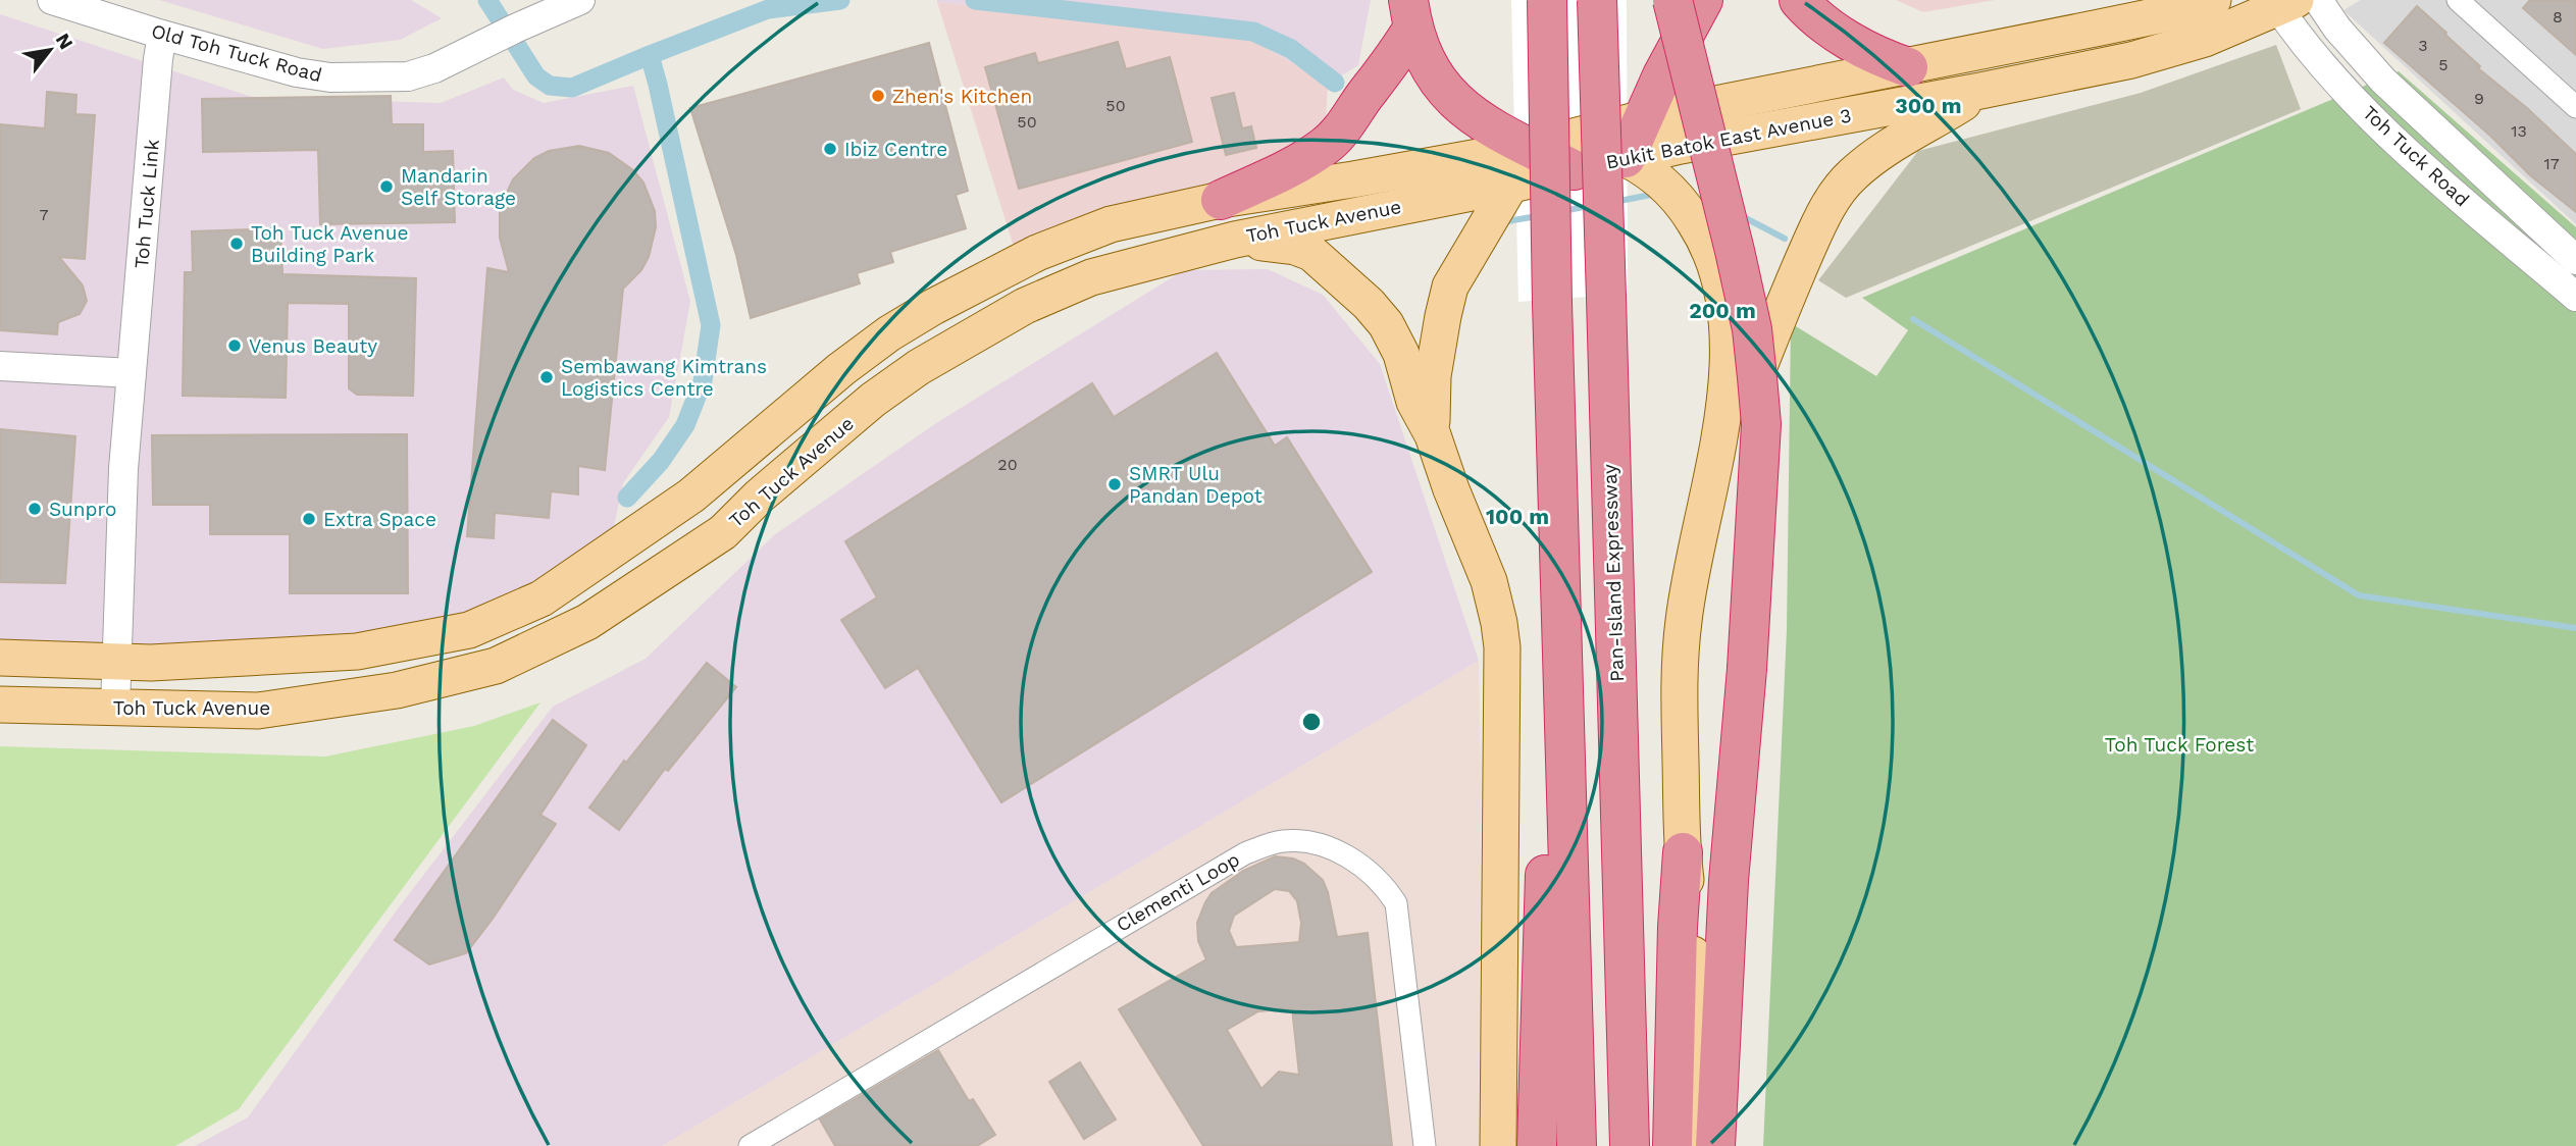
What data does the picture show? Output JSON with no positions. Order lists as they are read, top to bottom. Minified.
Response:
{"streets":{"highway":["Pan-Island Expressway"],"main road":["Bukit Batok East Avenue 3","Toh Tuck Avenue"],"street":["Old Toh Tuck Road","Toh Tuck Road","Toh Tuck Link","Clementi Loop"]},"crossings":[["Old Toh Tuck Road","Toh Tuck Link"],["Bukit Batok East Avenue 3","Toh Tuck Road"],["Bukit Batok East Avenue 3","Toh Tuck Avenue"],["Toh Tuck Link","Toh Tuck Avenue"]],"parks":["Toh Tuck Forest"],"places":["Zhen's Kitchen","Ibiz Centre","Mandarin Self Storage","Toh Tuck Avenue Building Park","Venus Beauty","Sembawang Kimtrans Logistics Centre","SMRT Ulu Pandan Depot","Sunpro","Extra Space"],"house_numbers":["8","3","5","9","50","50","13","17","7","20"],"north":"top right","rings":["300 m","200 m","100 m"]}
